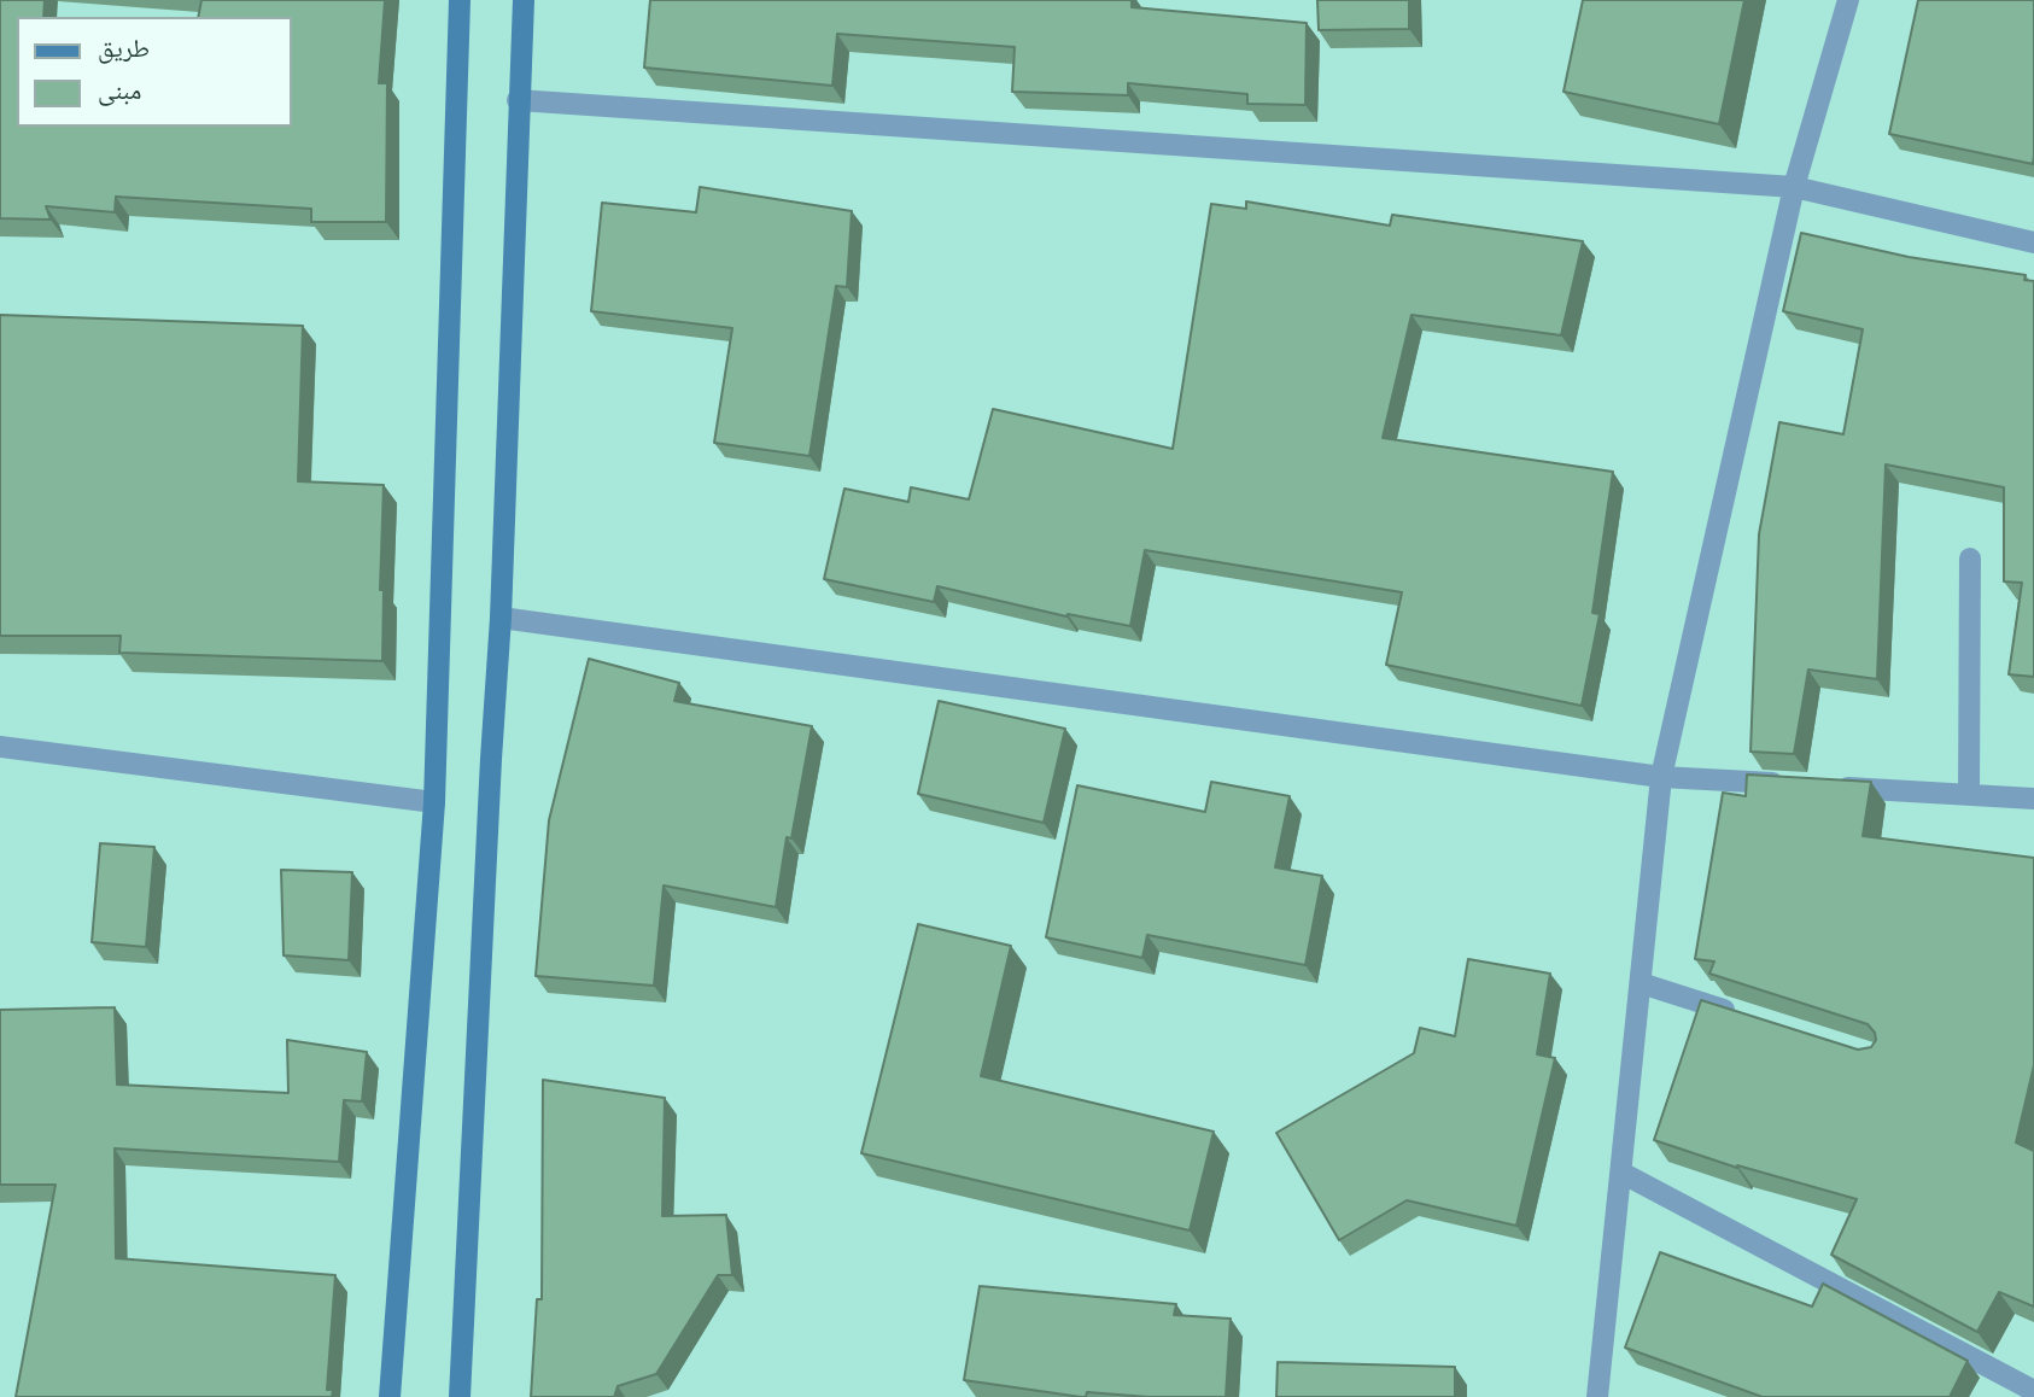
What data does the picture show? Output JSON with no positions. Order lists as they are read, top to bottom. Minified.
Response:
{"legend":["طريق","مبنى"]}
